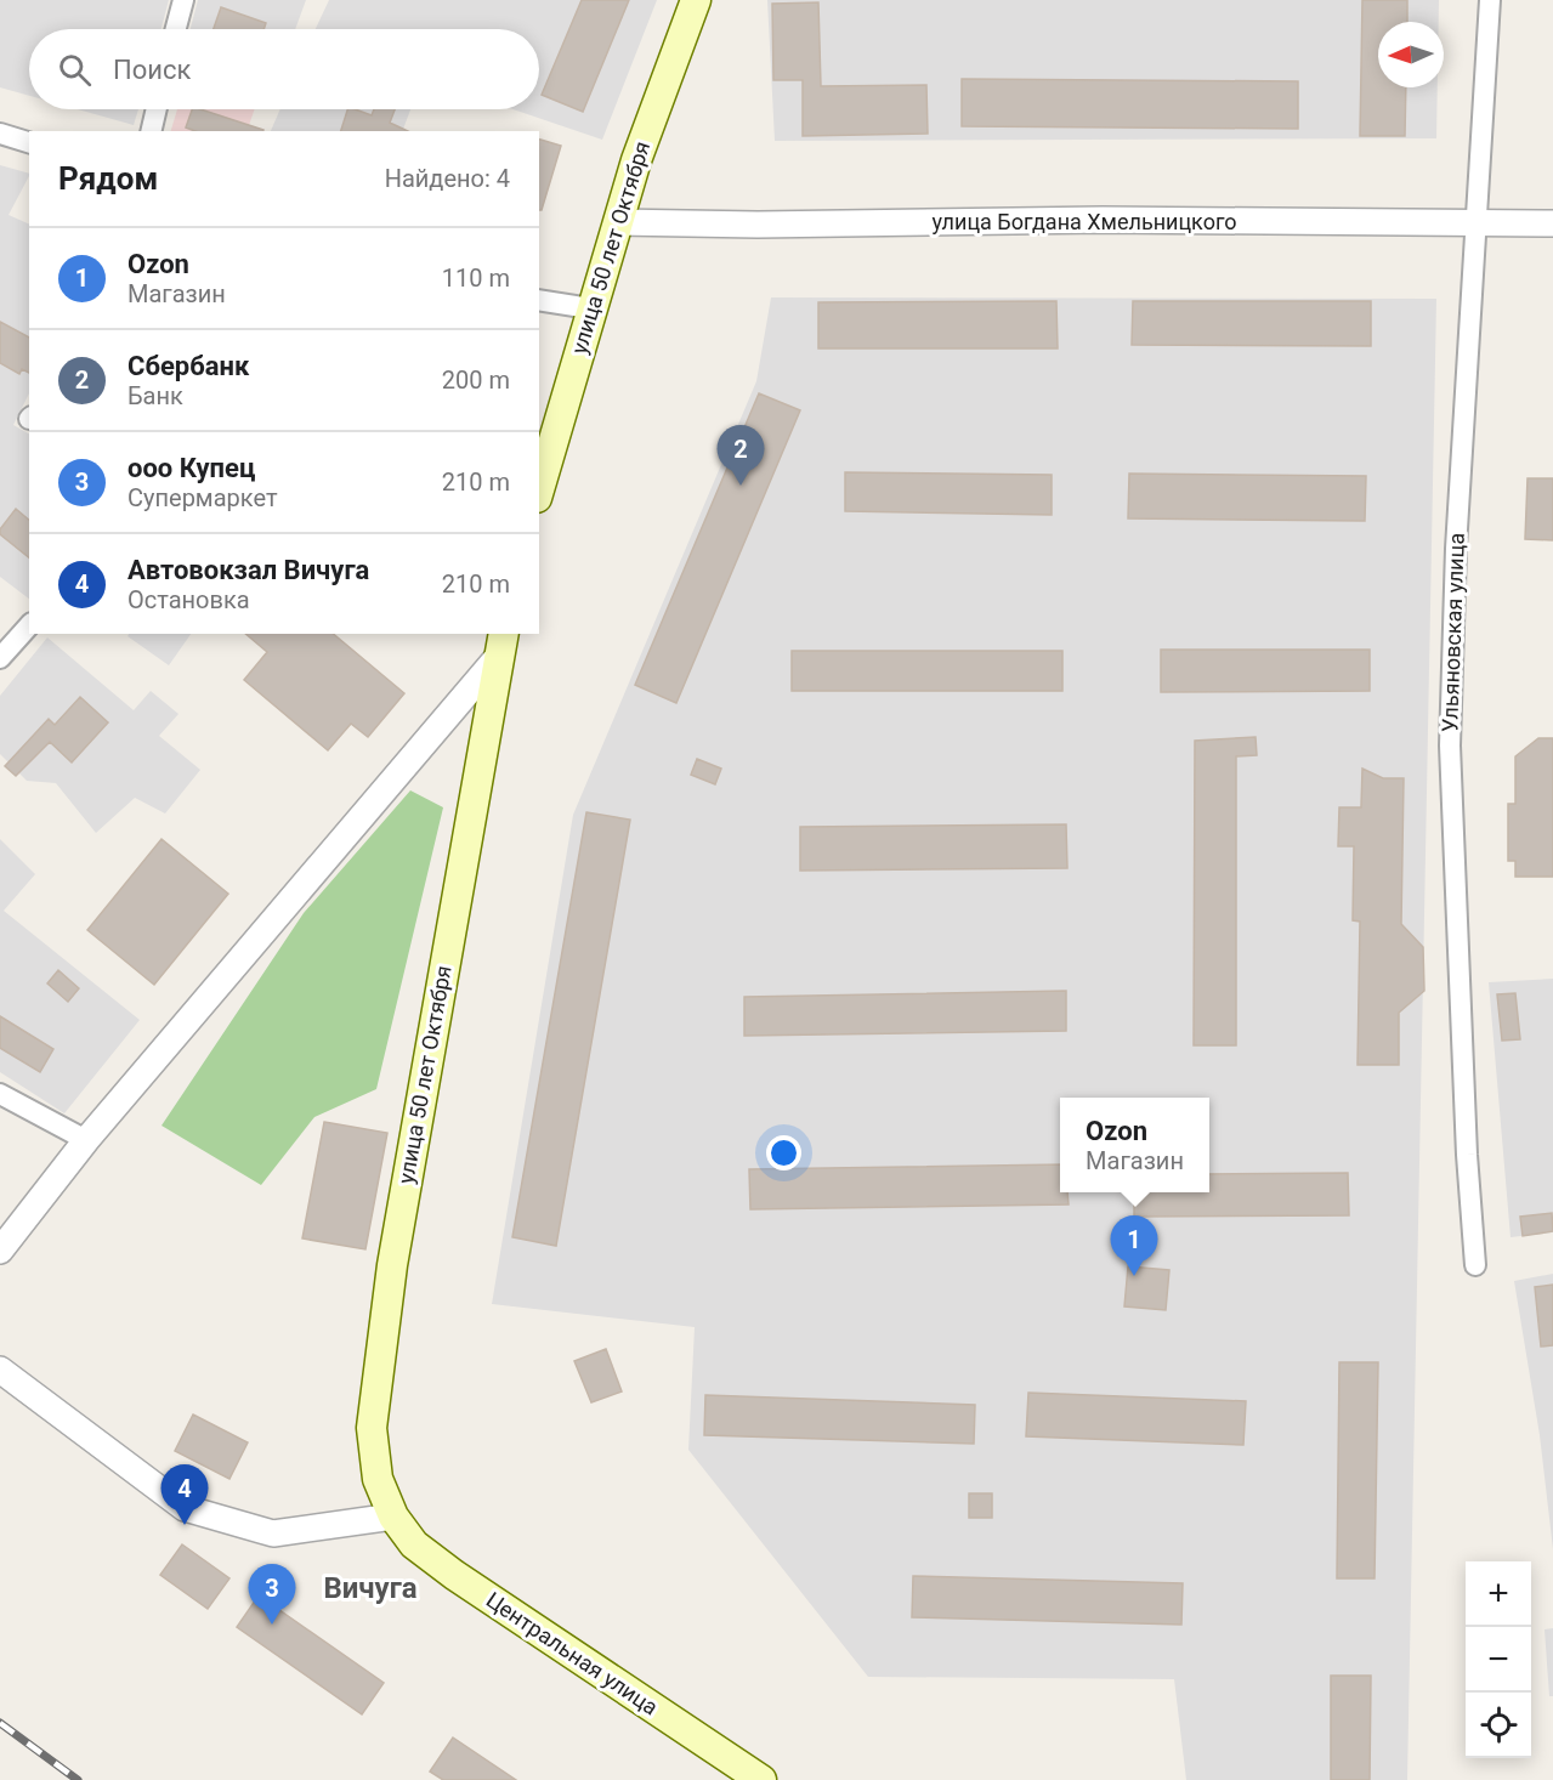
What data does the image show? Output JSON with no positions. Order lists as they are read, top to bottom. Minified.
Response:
{"streets":{"main road":["улица 50 лет Октября","Центральная улица"],"street":["улица Богдана Хмельницкого","Ульяновская улица"]},"crossings":[["улица Богдана Хмельницкого","улица 50 лет Октября"],["улица Богдана Хмельницкого","Ульяновская улица"],["улица 50 лет Октября","Центральная улица"]],"districts":["Вичуга"],"north":"left","page":{"search":"Поиск","heading":["Рядом","Найдено: 4"],"list":[{"mark":"1","name":"Ozon","note":"Магазин","value":"110 m"},{"mark":"2","name":"Сбербанк","note":"Банк","value":"200 m"},{"mark":"3","name":"ооо Купец","note":"Супермаркет","value":"210 m"},{"mark":"4","name":"Автовокзал Вичуга","note":"Остановка","value":"210 m"}],"pins":["2","1","4","3"],"popup":["Ozon","Магазин"],"map_buttons":["+","−"]}}
